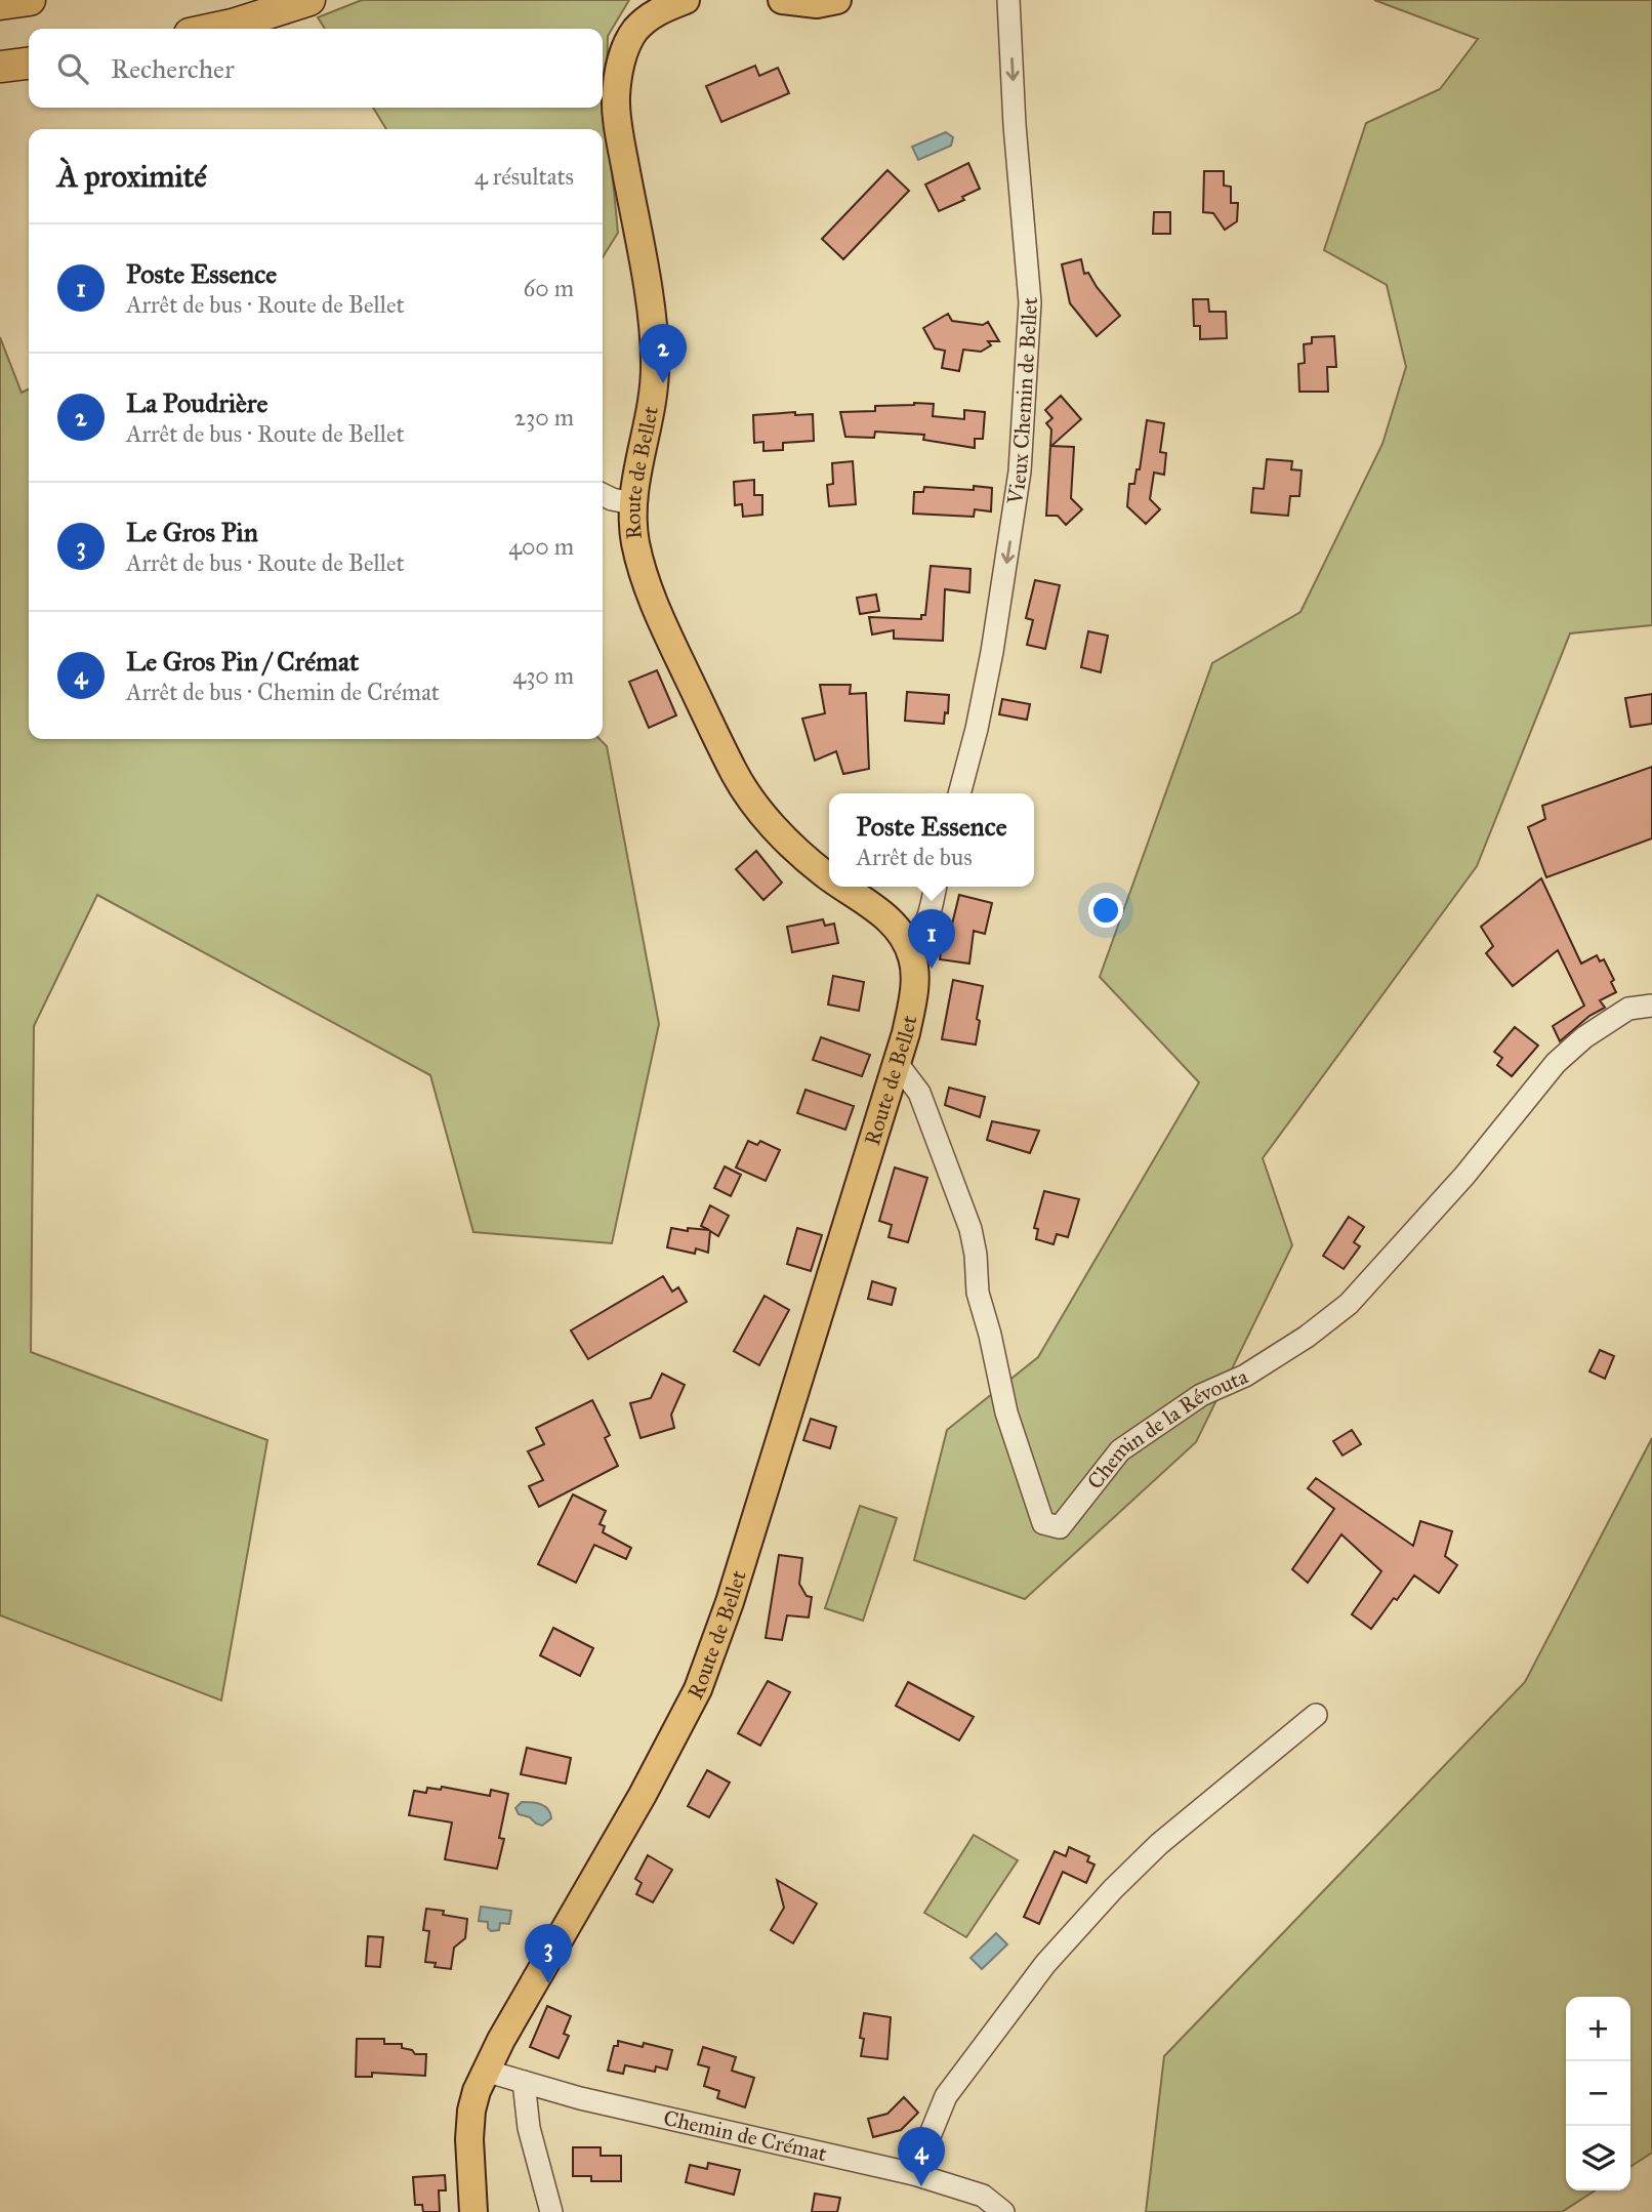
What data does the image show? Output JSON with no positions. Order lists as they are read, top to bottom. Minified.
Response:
{"streets":{"main road":["Route de Bellet"],"street":["Vieux Chemin de Bellet","Chemin de la Révouta","Chemin de Crémat"]},"crossings":[["Route de Bellet","Chemin de la Révouta"],["Route de Bellet","Chemin de Crémat"]],"one_way":["Vieux Chemin de Bellet"],"page":{"search":"Rechercher","heading":["À proximité","4 résultats"],"list":[{"mark":"1","name":"Poste Essence","note":"Arrêt de bus · Route de Bellet","value":"60 m"},{"mark":"2","name":"La Poudrière","note":"Arrêt de bus · Route de Bellet","value":"230 m"},{"mark":"3","name":"Le Gros Pin","note":"Arrêt de bus · Route de Bellet","value":"400 m"},{"mark":"4","name":"Le Gros Pin / Crémat","note":"Arrêt de bus · Chemin de Crémat","value":"430 m"}],"pins":["2","1","3","4"],"popup":["Poste Essence","Arrêt de bus"],"map_buttons":["+","−"]}}
